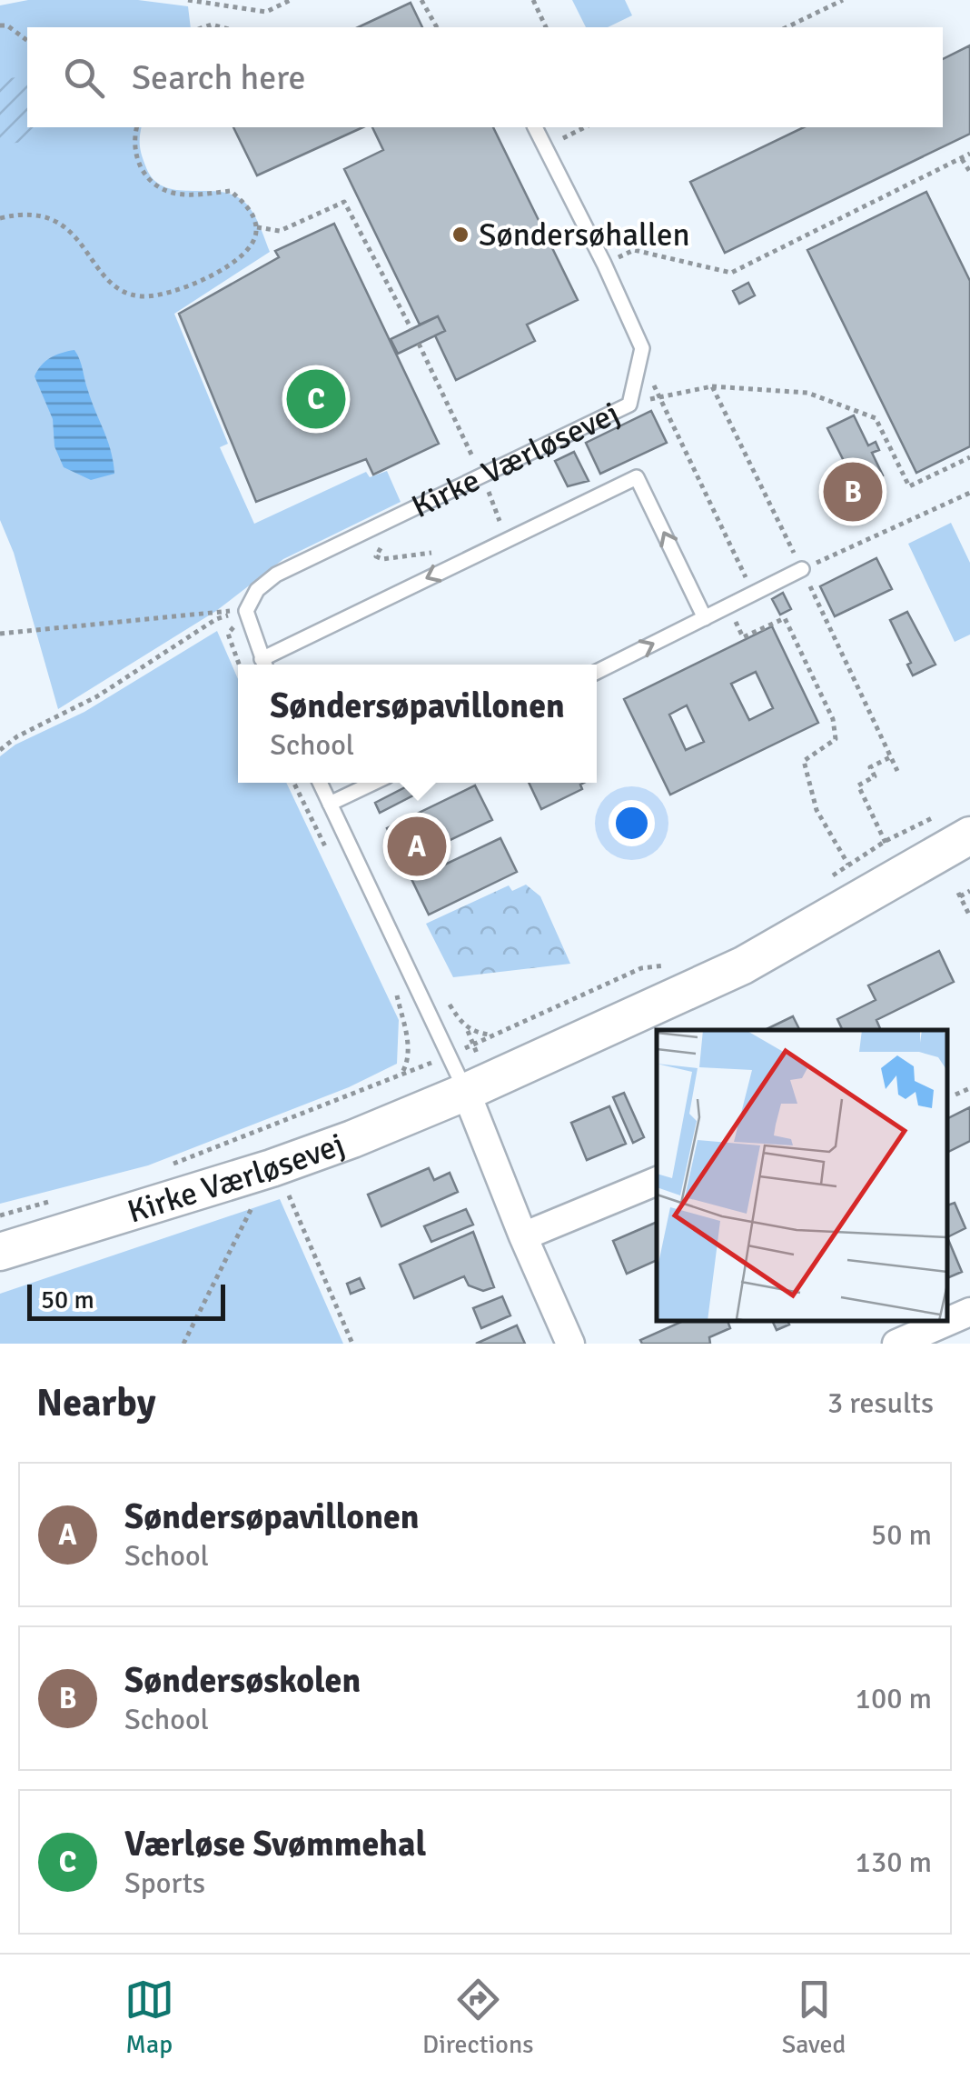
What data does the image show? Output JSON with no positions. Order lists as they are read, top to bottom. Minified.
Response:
{"streets":{"street":["Kirke Værløsevej"]},"places":["Søndersøhallen"],"scale_bar":"50 m","page":{"search":"Search here","pins":["C","B","A"],"popup":["Søndersøpavillonen","School"],"scale":"50 m","heading":["Nearby","3 results"],"list":[{"mark":"A","name":"Søndersøpavillonen","note":"School","value":"50 m"},{"mark":"B","name":"Søndersøskolen","note":"School","value":"100 m"},{"mark":"C","name":"Værløse Svømmehal","note":"Sports","value":"130 m"}],"nav":["Map","Directions","Saved"]}}
